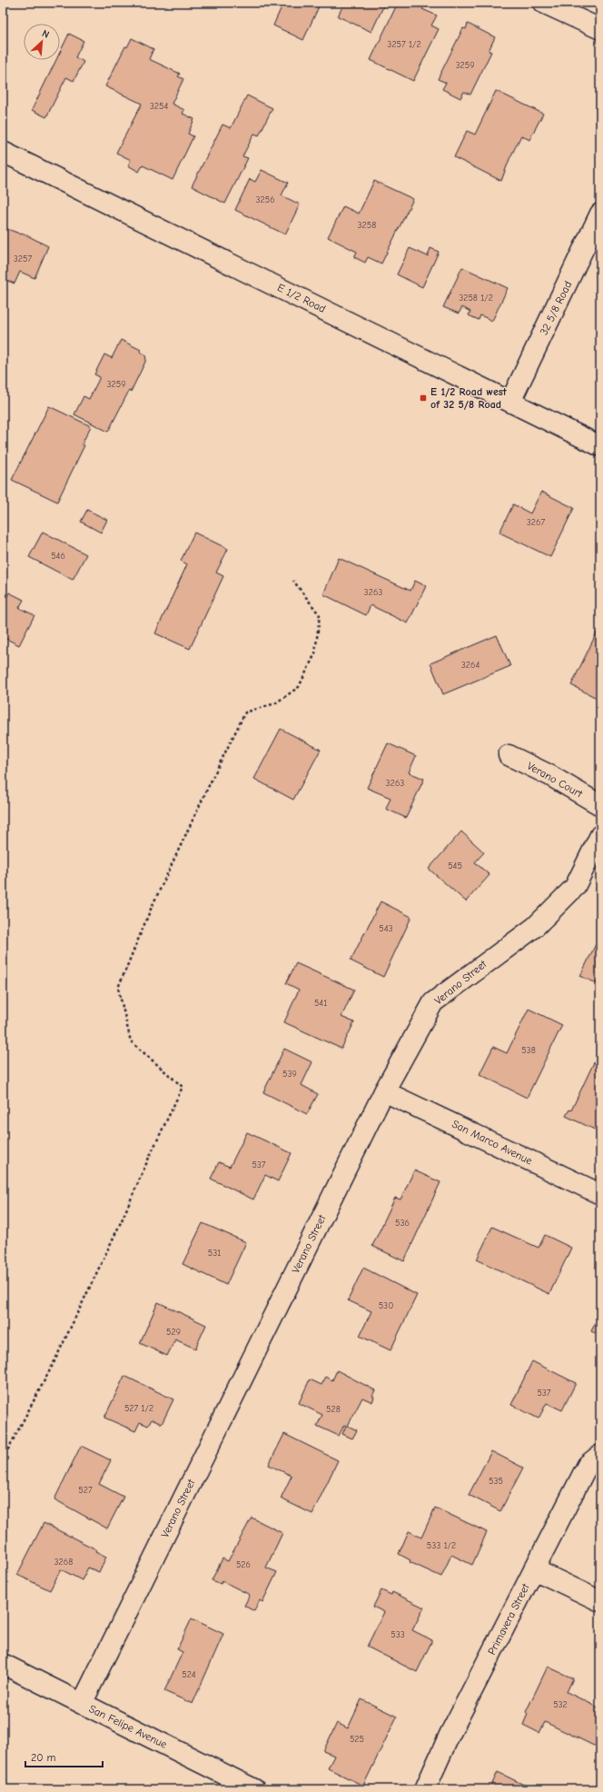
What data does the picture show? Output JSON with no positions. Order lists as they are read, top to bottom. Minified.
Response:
{"streets":{"street":["E 1/2 Road","32 5/8 Road","Verano Court","Verano Street","San Marco Avenue","Primavera Street","San Felipe Avenue"]},"crossings":[["E 1/2 Road","32 5/8 Road"],["Verano Street","San Marco Avenue"],["Verano Street","San Felipe Avenue"]],"places":{"transit":["E 1/2 Road west of 32 5/8 Road"]},"house_numbers":["3257 1/2","3259","3254","3256","3258","3257","3258 1/2","3259","3267","546","3263","3264","3263","545","543","541","538","539","537","536","531","530","529","537","527 1/2","528","535","527","533 1/2","3268","526","533","524","532","525"],"scale_bar":"20 m","north":"top right"}
